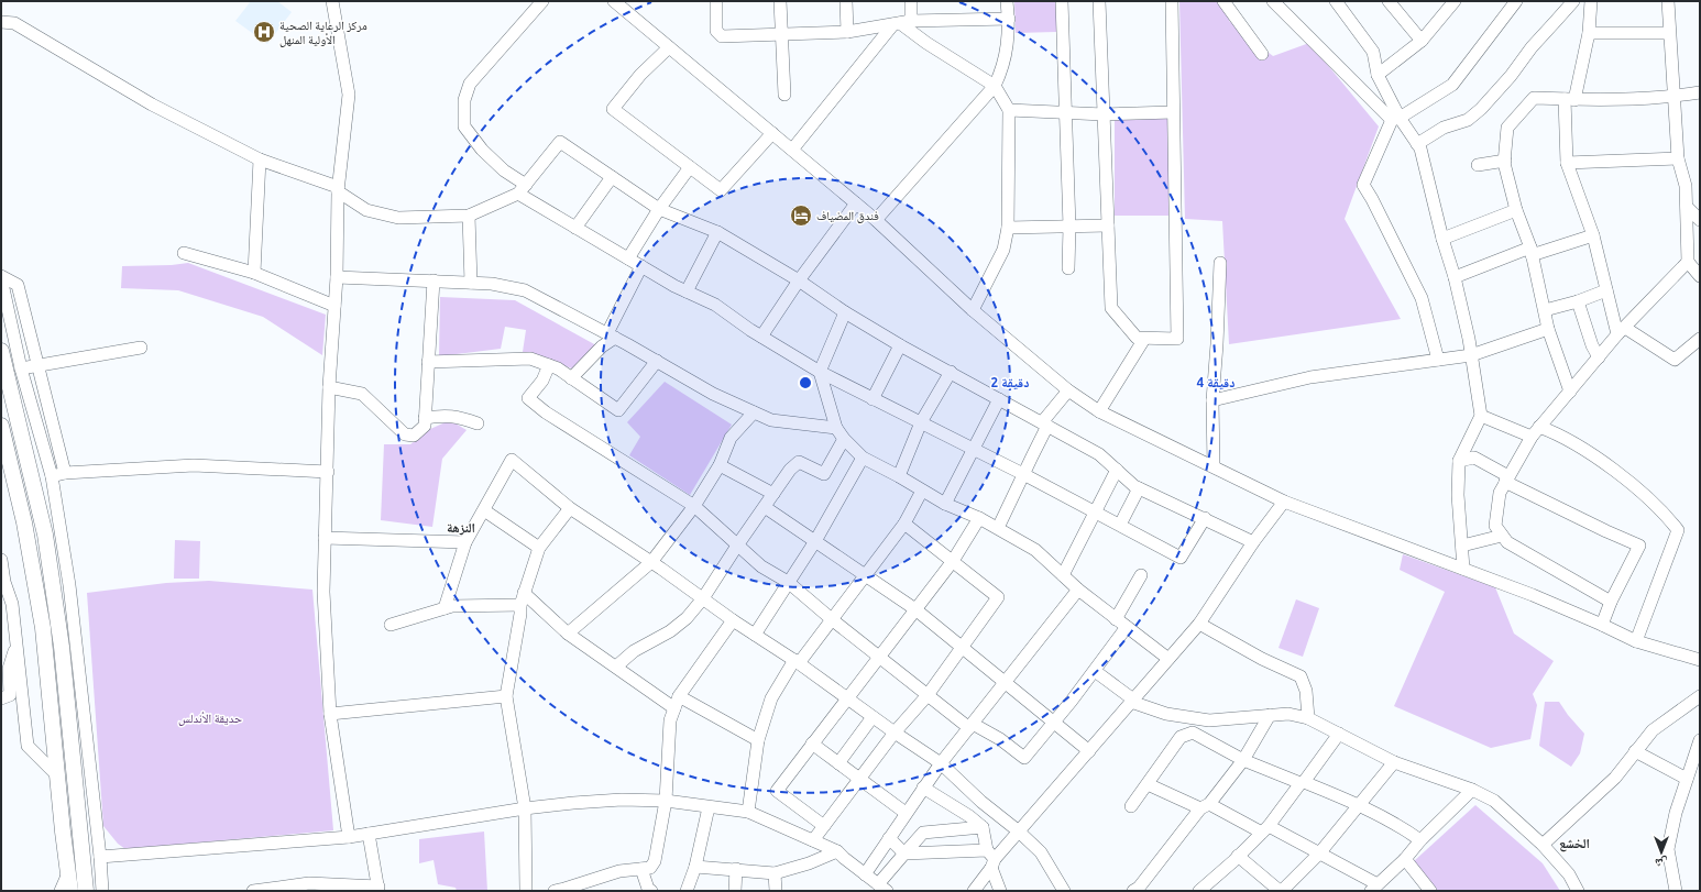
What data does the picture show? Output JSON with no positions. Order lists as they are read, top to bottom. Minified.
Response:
{"districts":["النزهة","الخشع"],"parks":["حديقة الأندلس"],"places":{"hospital":["مركز الرعاية الصحية الأولية المنهل"],"hotel":["فندق المضياف"]},"north":"bottom","rings":["2 دقيقة","4 دقيقة"]}
